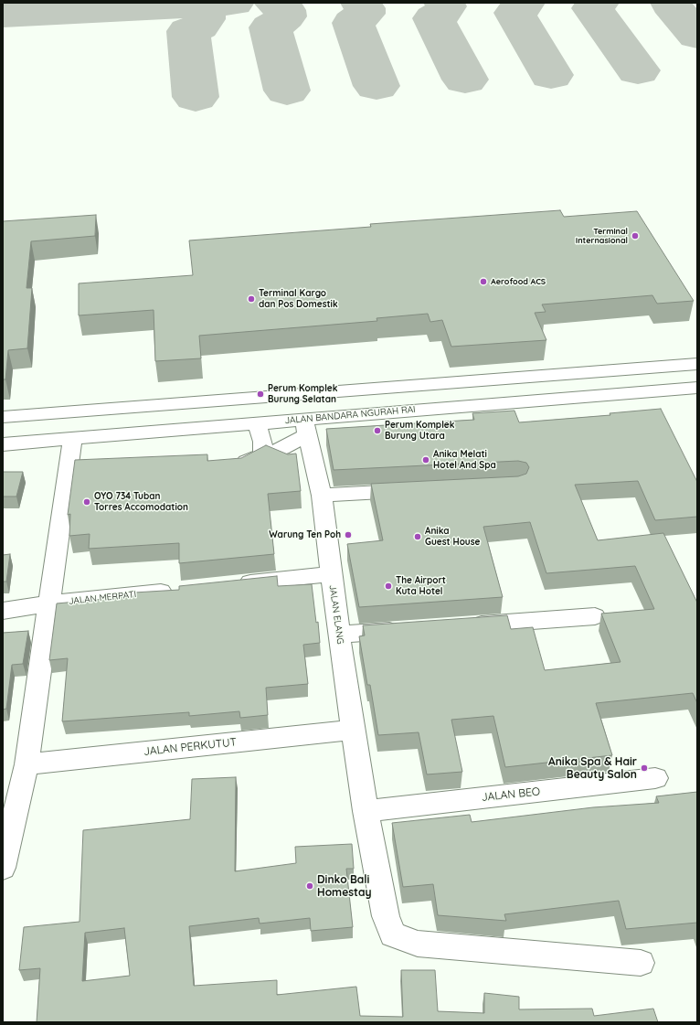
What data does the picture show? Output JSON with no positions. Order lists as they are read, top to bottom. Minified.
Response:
{"streets":{"street":["JALAN BANDARA NGURAH RAI","JALAN MERPATI","JALAN ELANG","JALAN PERKUTUT","JALAN BEO"]},"crossings":[["JALAN BANDARA NGURAH RAI","JALAN ELANG"],["JALAN ELANG","JALAN PERKUTUT"],["JALAN ELANG","JALAN BEO"]],"places":["Terminal Internasional","Aerofood ACS","Terminal Kargo dan Pos Domestik","Perum Komplek Burung Selatan","Perum Komplek Burung Utara","Anika Melati Hotel And Spa","OYO 734 Tuban Torres Accomodation","Warung Ten Poh","Anika Guest House","The Airport Kuta Hotel","Anika Spa & Hair Beauty Salon","Dinko Bali Homestay"]}
